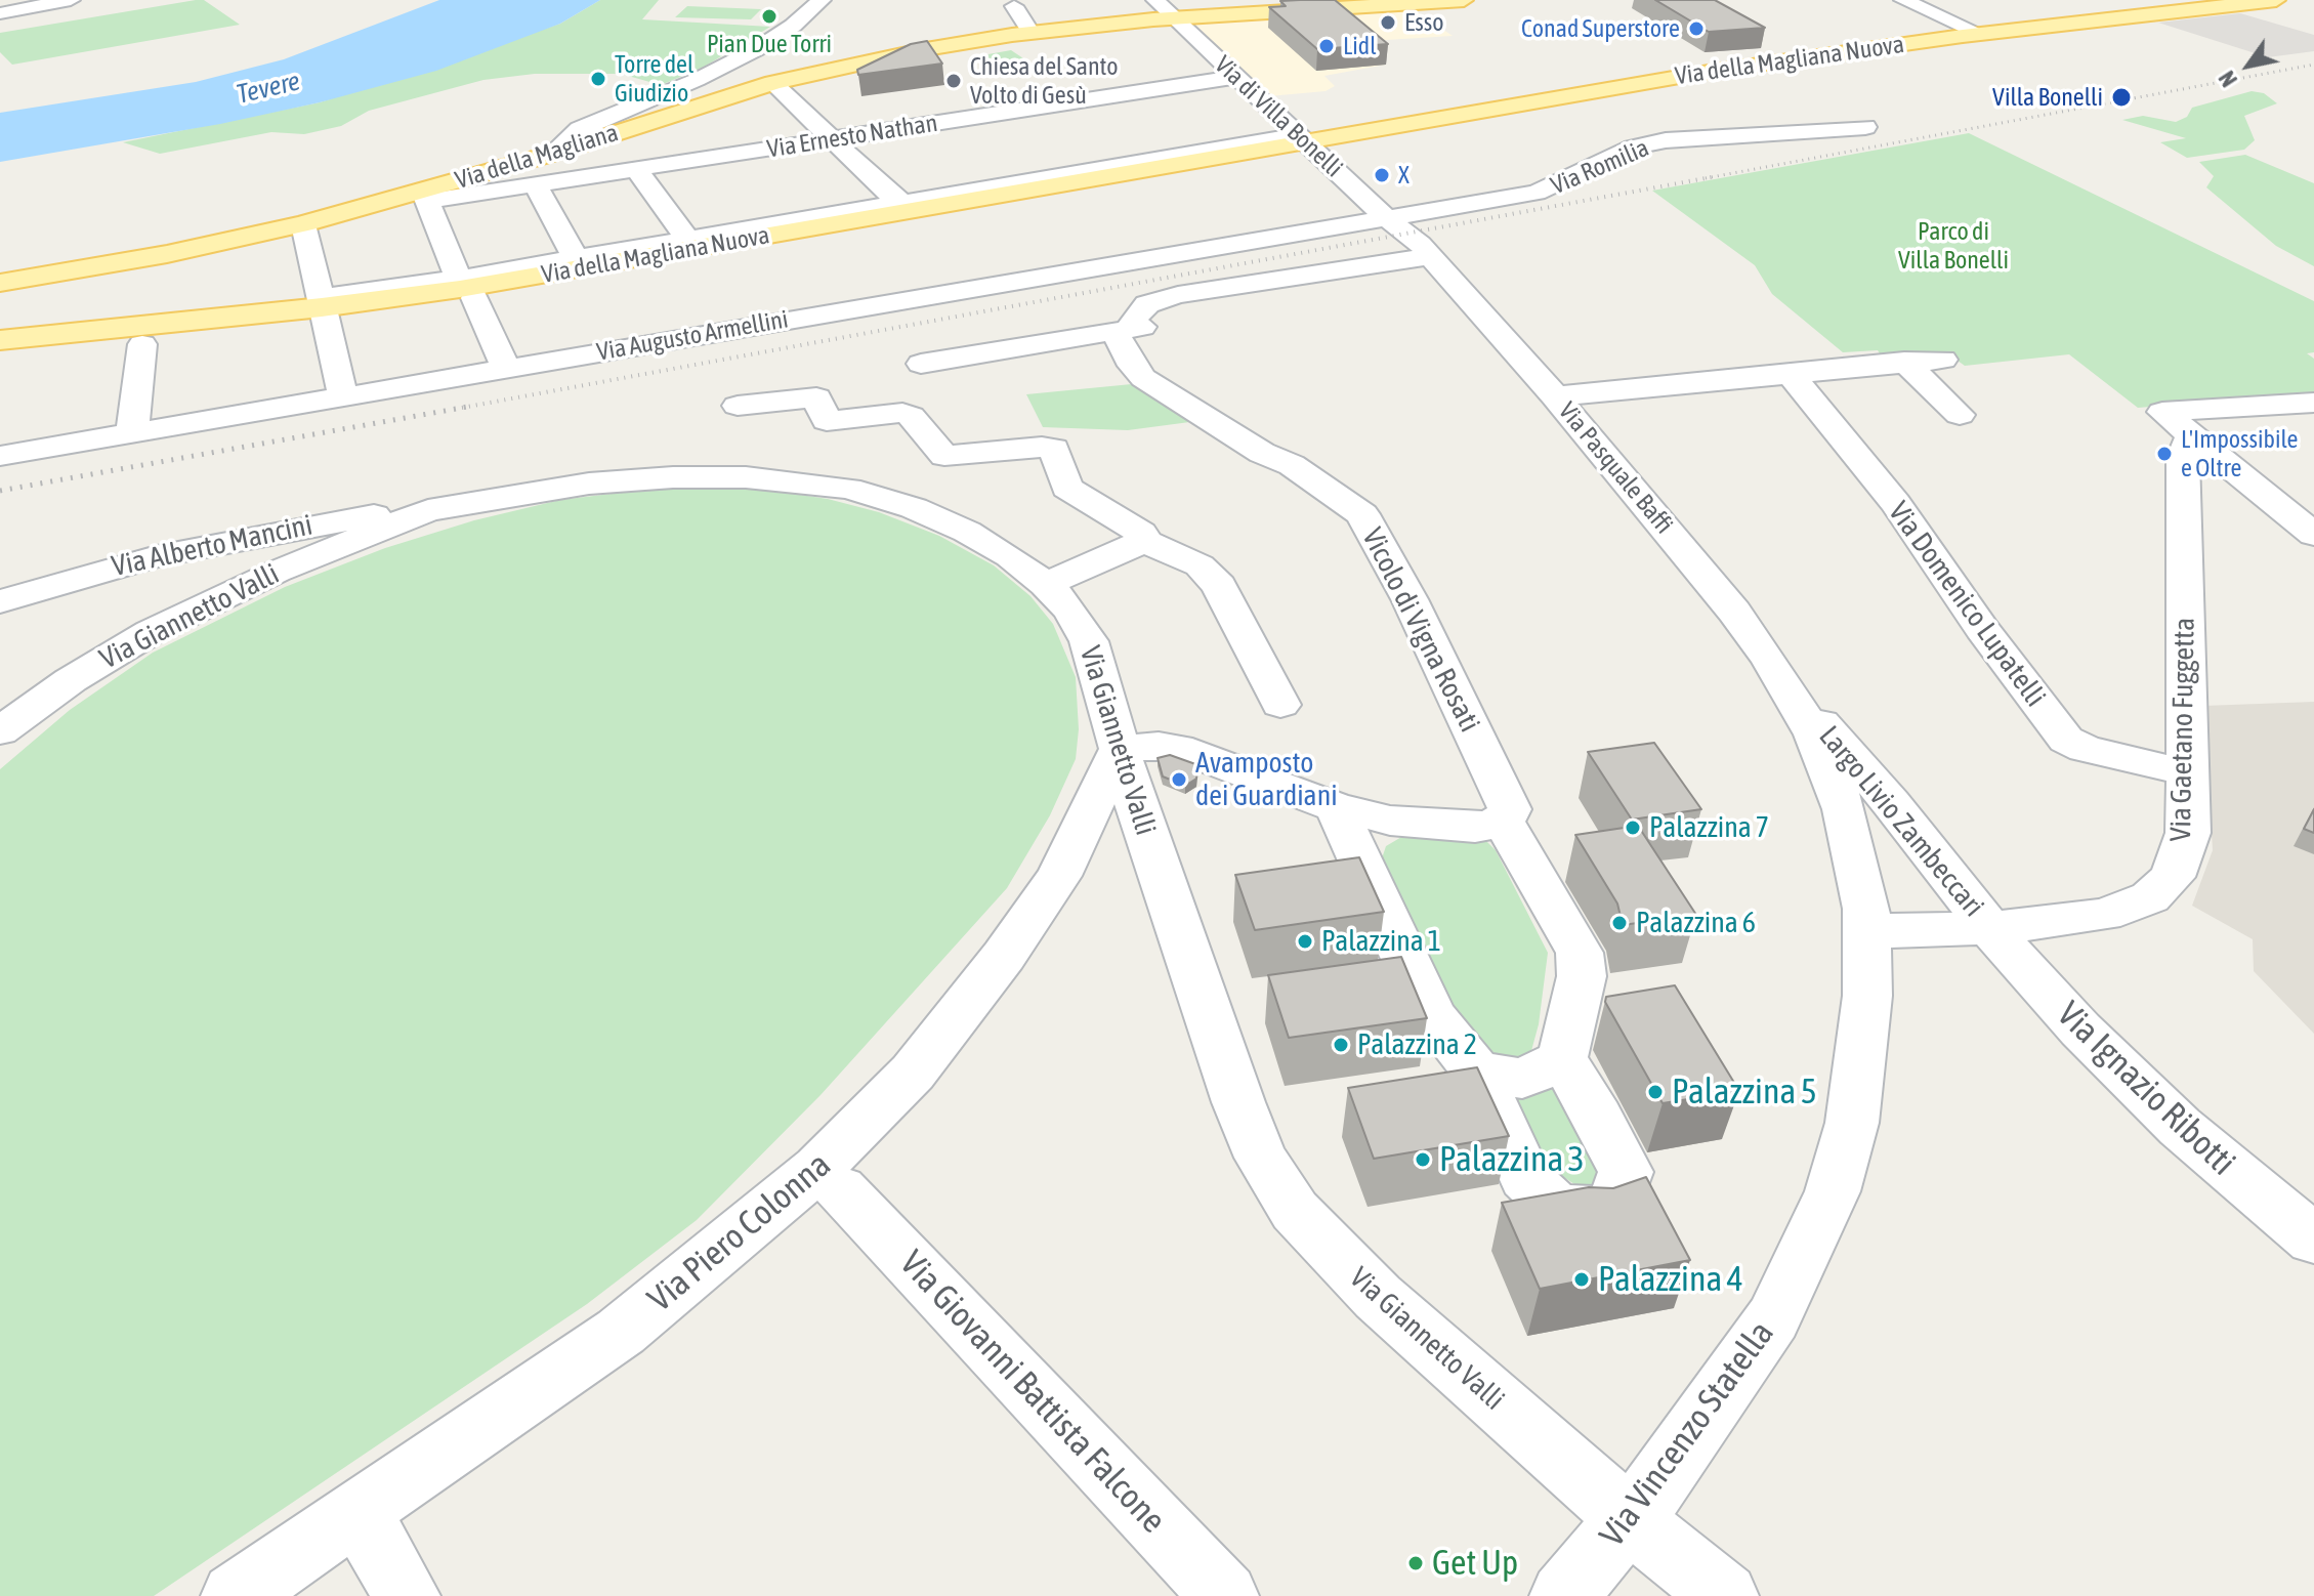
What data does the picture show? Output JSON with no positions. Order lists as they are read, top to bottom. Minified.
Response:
{"streets":{"main road":["Via della Magliana Nuova","Via della Magliana"],"street":["Via di Villa Bonelli","Via Ernesto Nathan","Via Romilia","Via Augusto Armellini","Via Pasquale Baffi","Via Alberto Mancini","Via Domenico Lupatelli","Via Giannetto Valli","Vicolo di Vigna Rosati","Via Gaetano Fuggetta","Largo Livio Zambeccari","Via Ignazio Ribotti","Via Piero Colonna","Via Giovanni Battista Falcone","Via Vincenzo Statella"]},"crossings":[["Via della Magliana Nuova","Via di Villa Bonelli"],["Via di Villa Bonelli","Via Ernesto Nathan"],["Via di Villa Bonelli","Via della Magliana"],["Via di Villa Bonelli","Via Romilia"],["Via di Villa Bonelli","Via Augusto Armellini"],["Via di Villa Bonelli","Via Pasquale Baffi"],["Via Ernesto Nathan","Via della Magliana"],["Via Romilia","Via Augusto Armellini"],["Via Pasquale Baffi","Largo Livio Zambeccari"],["Via Alberto Mancini","Via Giannetto Valli"],["Via Domenico Lupatelli","Via Gaetano Fuggetta"],["Via Giannetto Valli","Via Piero Colonna"],["Via Giannetto Valli","Via Vincenzo Statella"],["Via Gaetano Fuggetta","Largo Livio Zambeccari"],["Via Gaetano Fuggetta","Via Ignazio Ribotti"],["Largo Livio Zambeccari","Via Ignazio Ribotti"],["Largo Livio Zambeccari","Via Vincenzo Statella"]],"water":["Tevere"],"parks":["Parco di Villa Bonelli"],"places":["Pian Due Torri","Esso","Conad Superstore","Lidl","Torre del Giudizio","Chiesa del Santo Volto di Gesù","Villa Bonelli","X","L'Impossibile e Oltre","Avamposto dei Guardiani","Palazzina 7","Palazzina 6","Palazzina 1","Palazzina 2","Palazzina 5","Palazzina 3","Palazzina 4","Get Up"],"north":"bottom left"}
